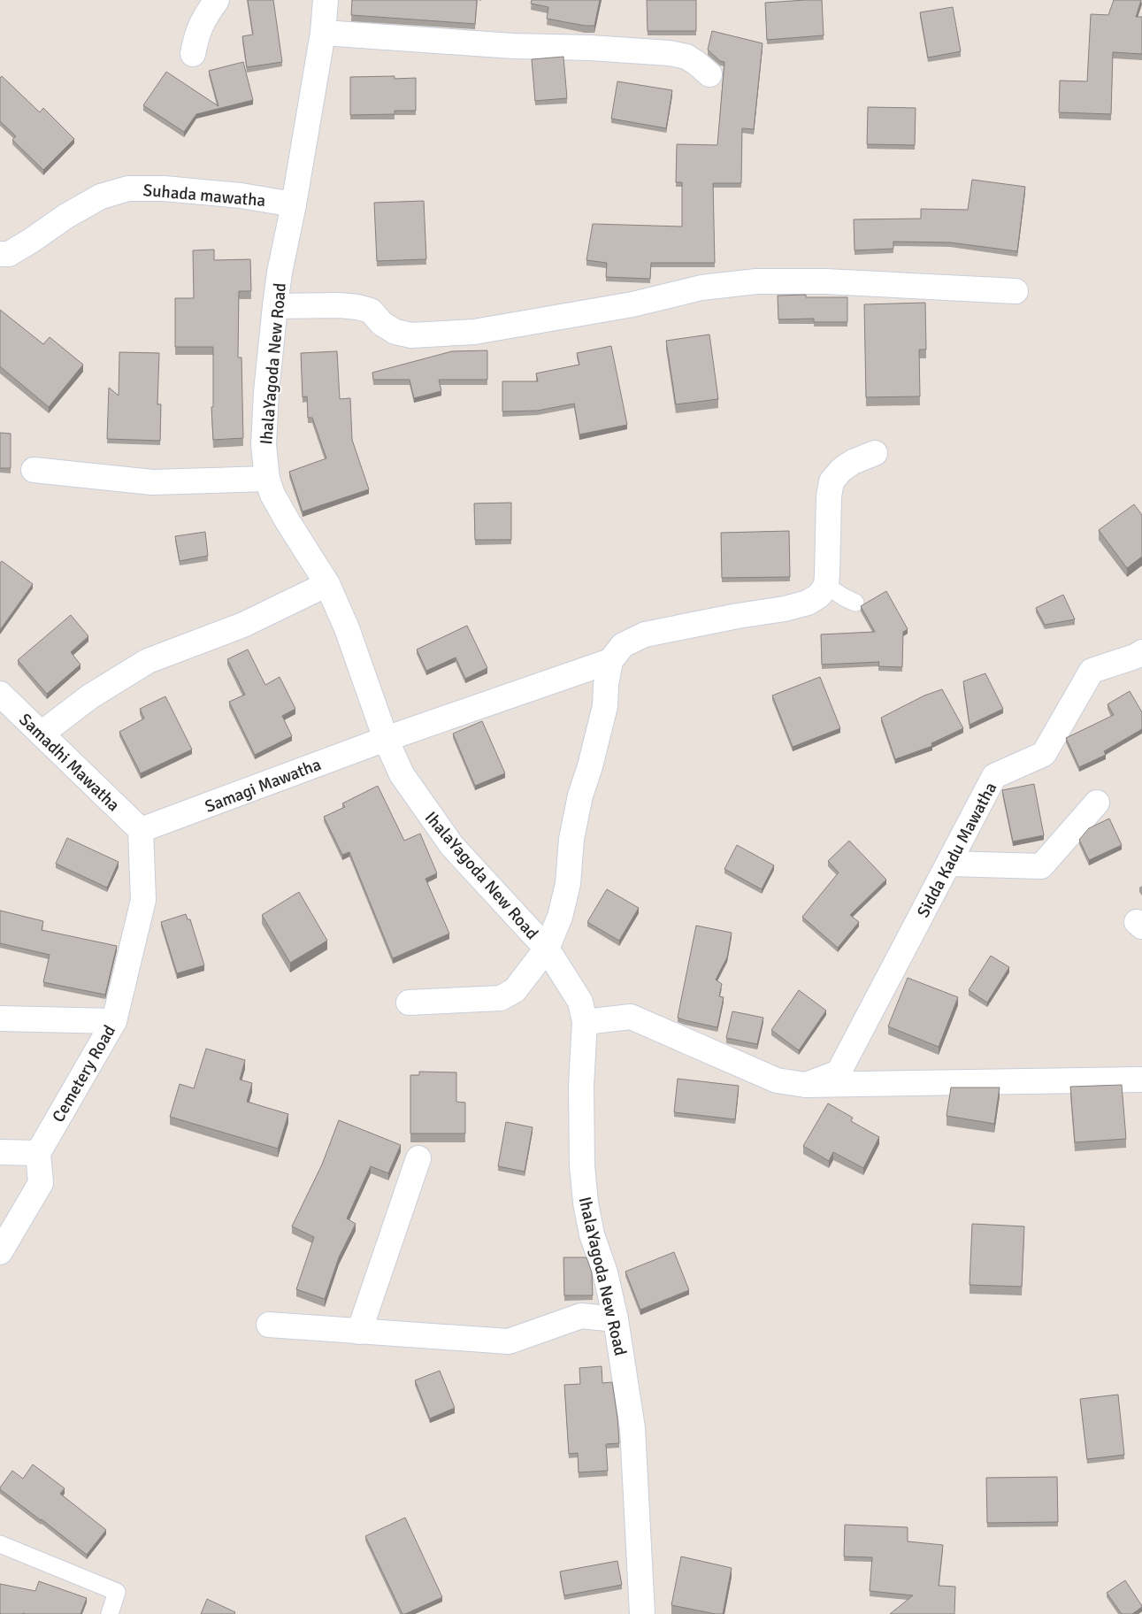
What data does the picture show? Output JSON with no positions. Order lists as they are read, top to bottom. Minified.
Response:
{"streets":{"street":["Suhada mawatha","IhalaYagoda New Road","Samadhi Mawatha","Samagi Mawatha","Sidda Kadu Mawatha","Cemetery Road"]},"crossings":[["Suhada mawatha","IhalaYagoda New Road"],["IhalaYagoda New Road","Samagi Mawatha"],["Samadhi Mawatha","Samagi Mawatha"],["Samadhi Mawatha","Cemetery Road"],["Samagi Mawatha","Cemetery Road"]]}
